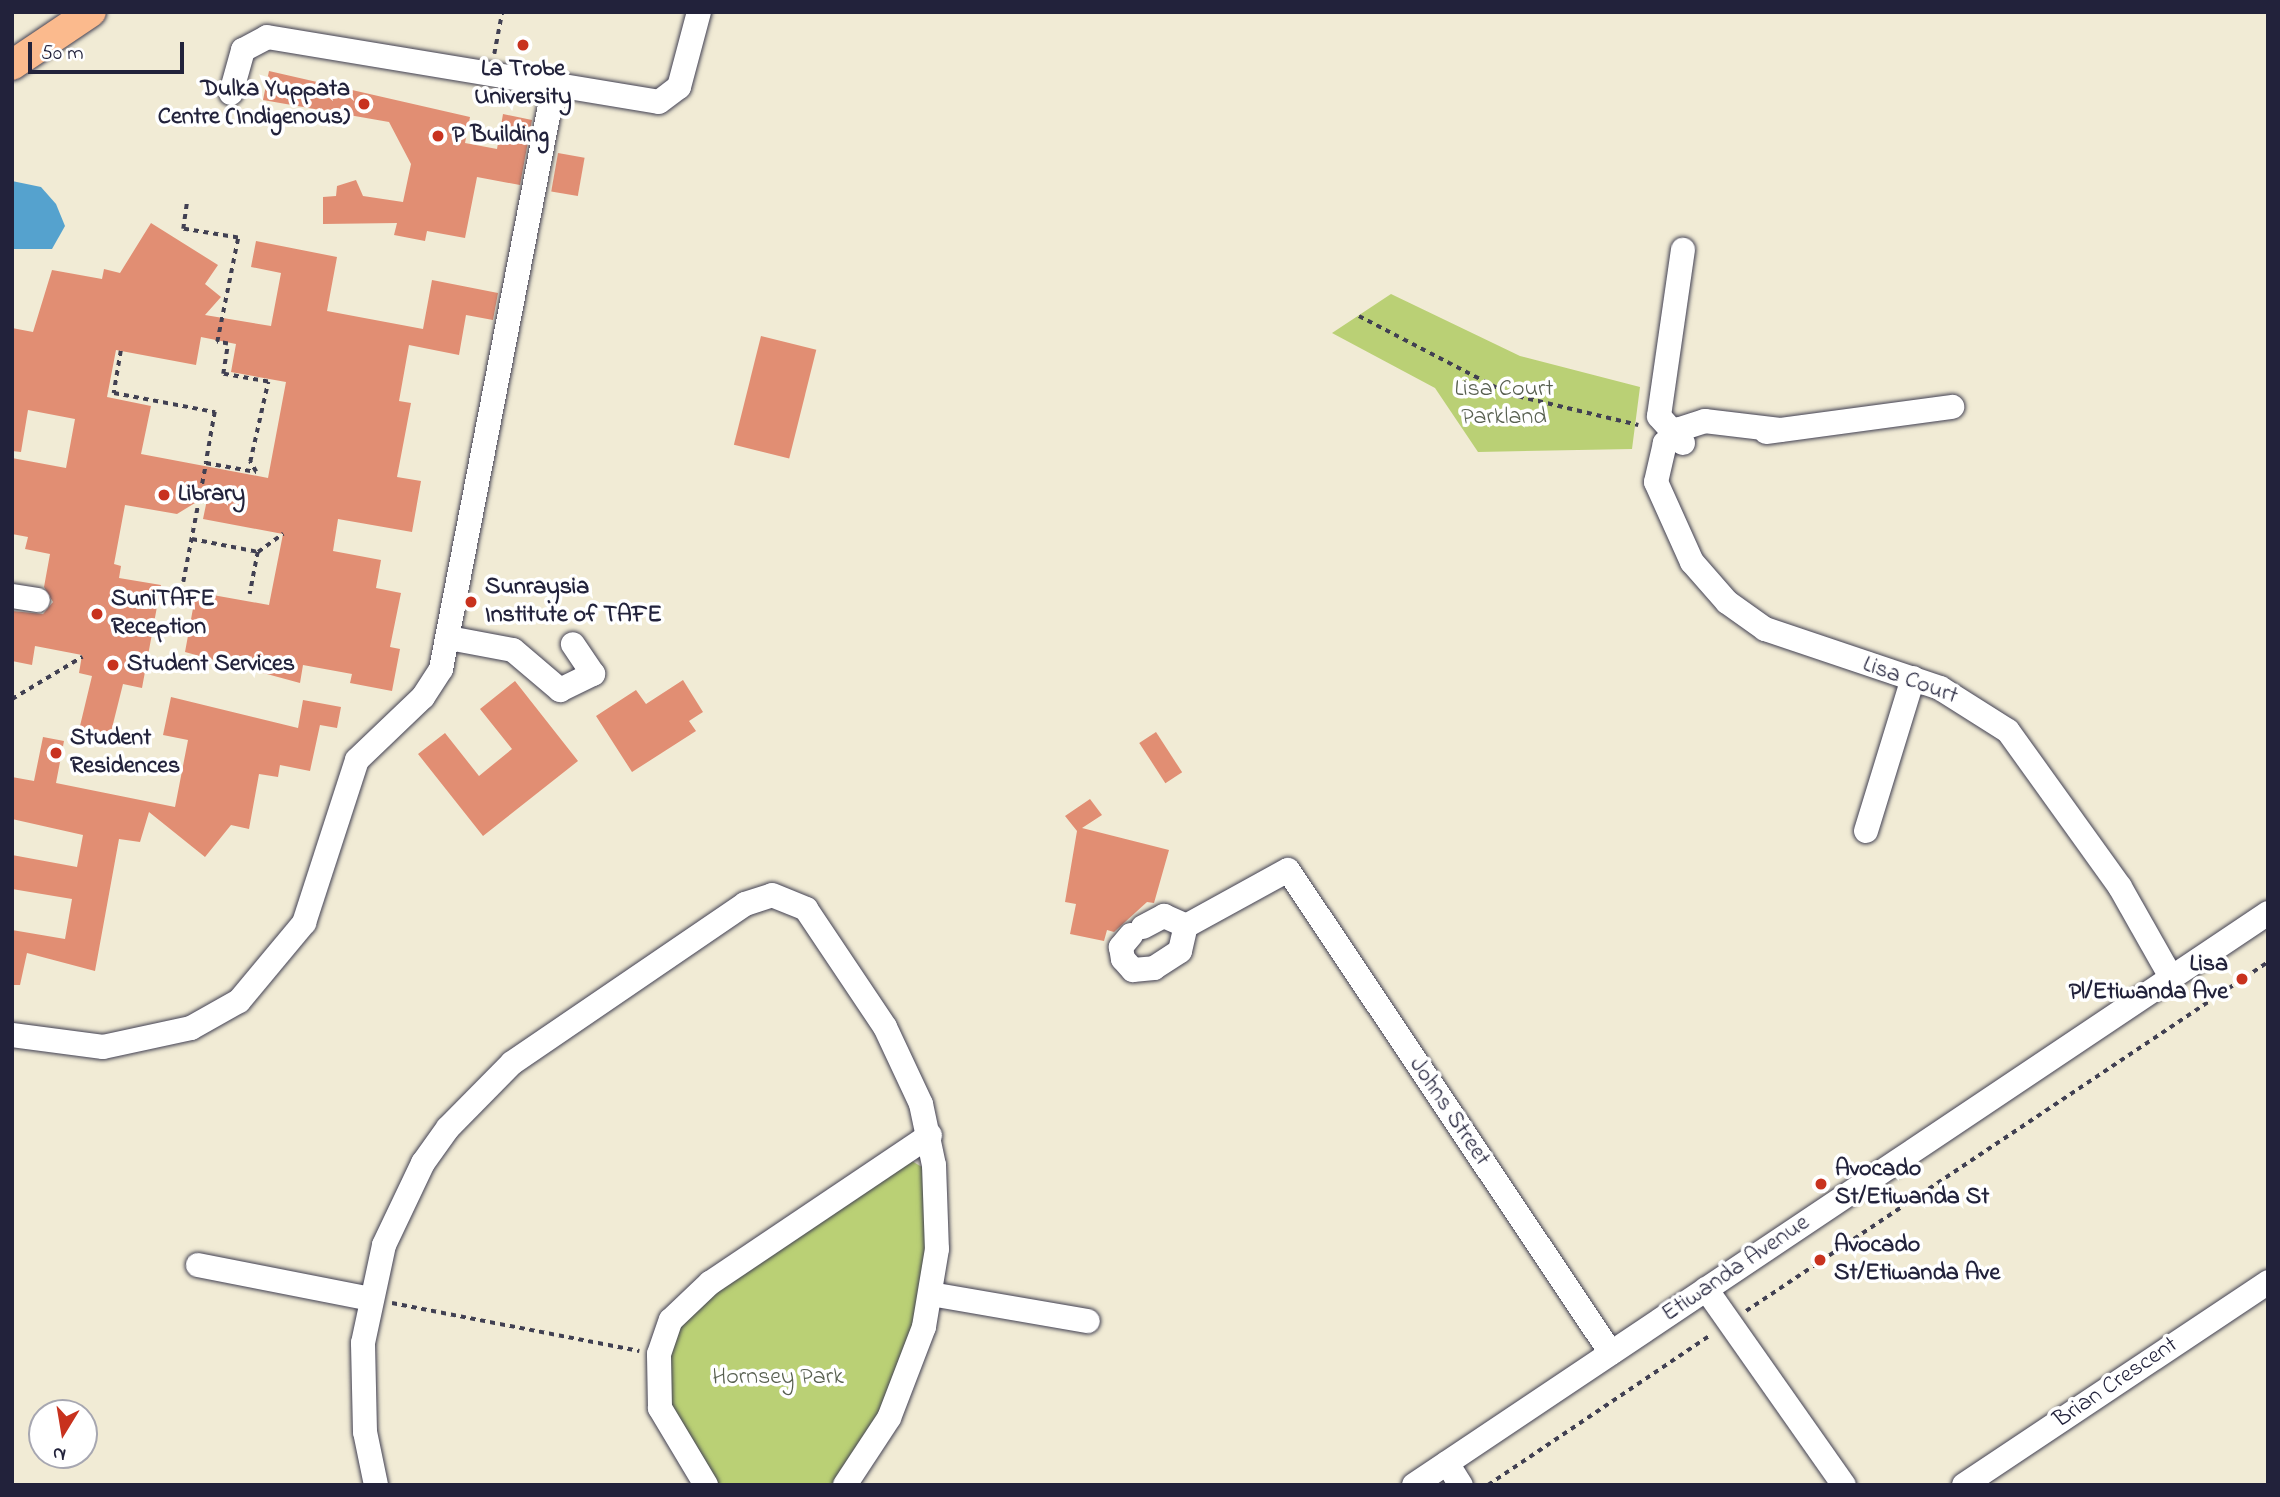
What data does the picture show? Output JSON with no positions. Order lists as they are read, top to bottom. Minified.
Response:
{"streets":{"street":["Lisa Court","Johns Street","Etiwanda Avenue","Brian Crescent"]},"crossings":[["Lisa Court","Etiwanda Avenue"],["Johns Street","Etiwanda Avenue"]],"parks":["Lisa Court Parkland","Hornsey Park"],"places":["La Trobe University","Dulka Yuppata Centre (Indigenous)","P Building","Library","Sunraysia Institute of TAFE","SuniTAFE Reception","Student Services","Student Residences","Lisa Pl/Etiwanda Ave","Avocado St/Etiwanda St","Avocado St/Etiwanda Ave"],"scale_bar":"50 m","north":"bottom"}
